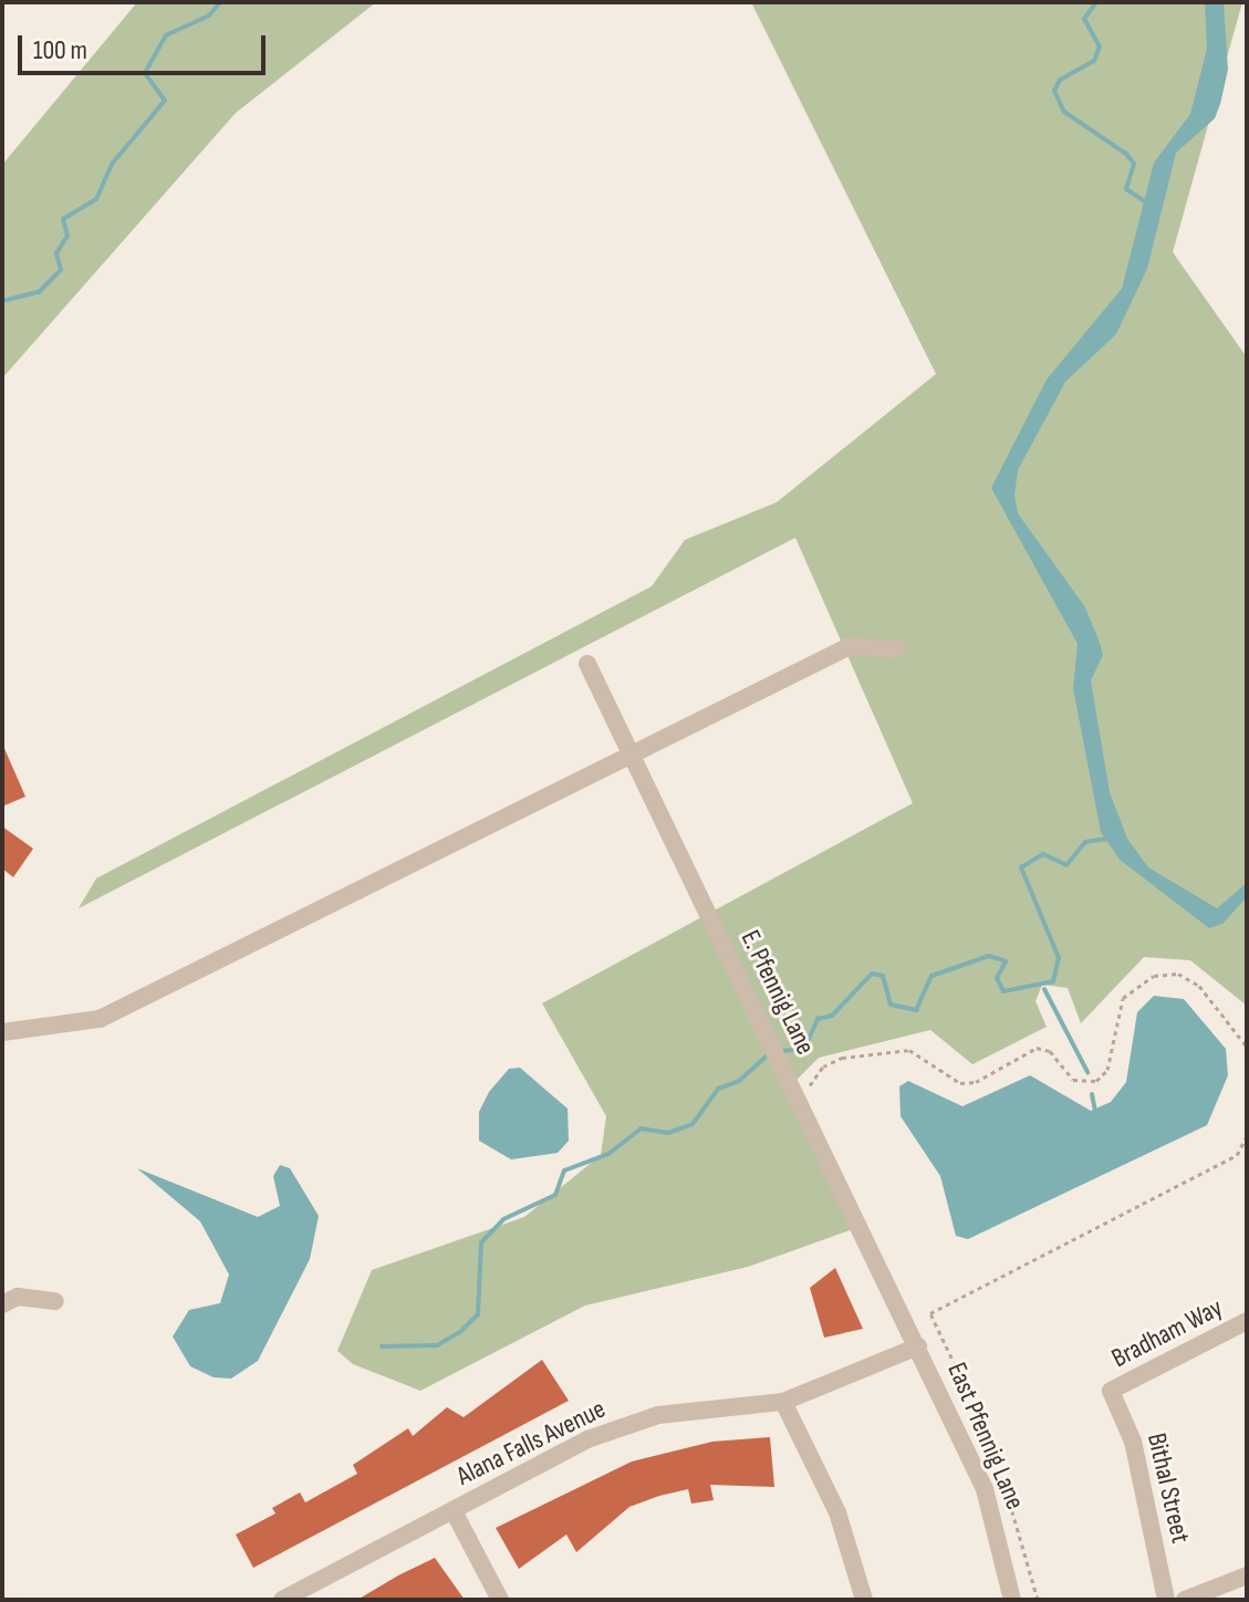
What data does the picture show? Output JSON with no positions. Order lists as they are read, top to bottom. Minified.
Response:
{"streets":{"street":["E. Pfennig Lane","Bradham Way","East Pfennig Lane","Alana Falls Avenue","Bithal Street"]},"crossings":[["E. Pfennig Lane","East Pfennig Lane"],["E. Pfennig Lane","Alana Falls Avenue"],["Bradham Way","Bithal Street"],["East Pfennig Lane","Alana Falls Avenue"]],"scale_bar":"100 m"}
